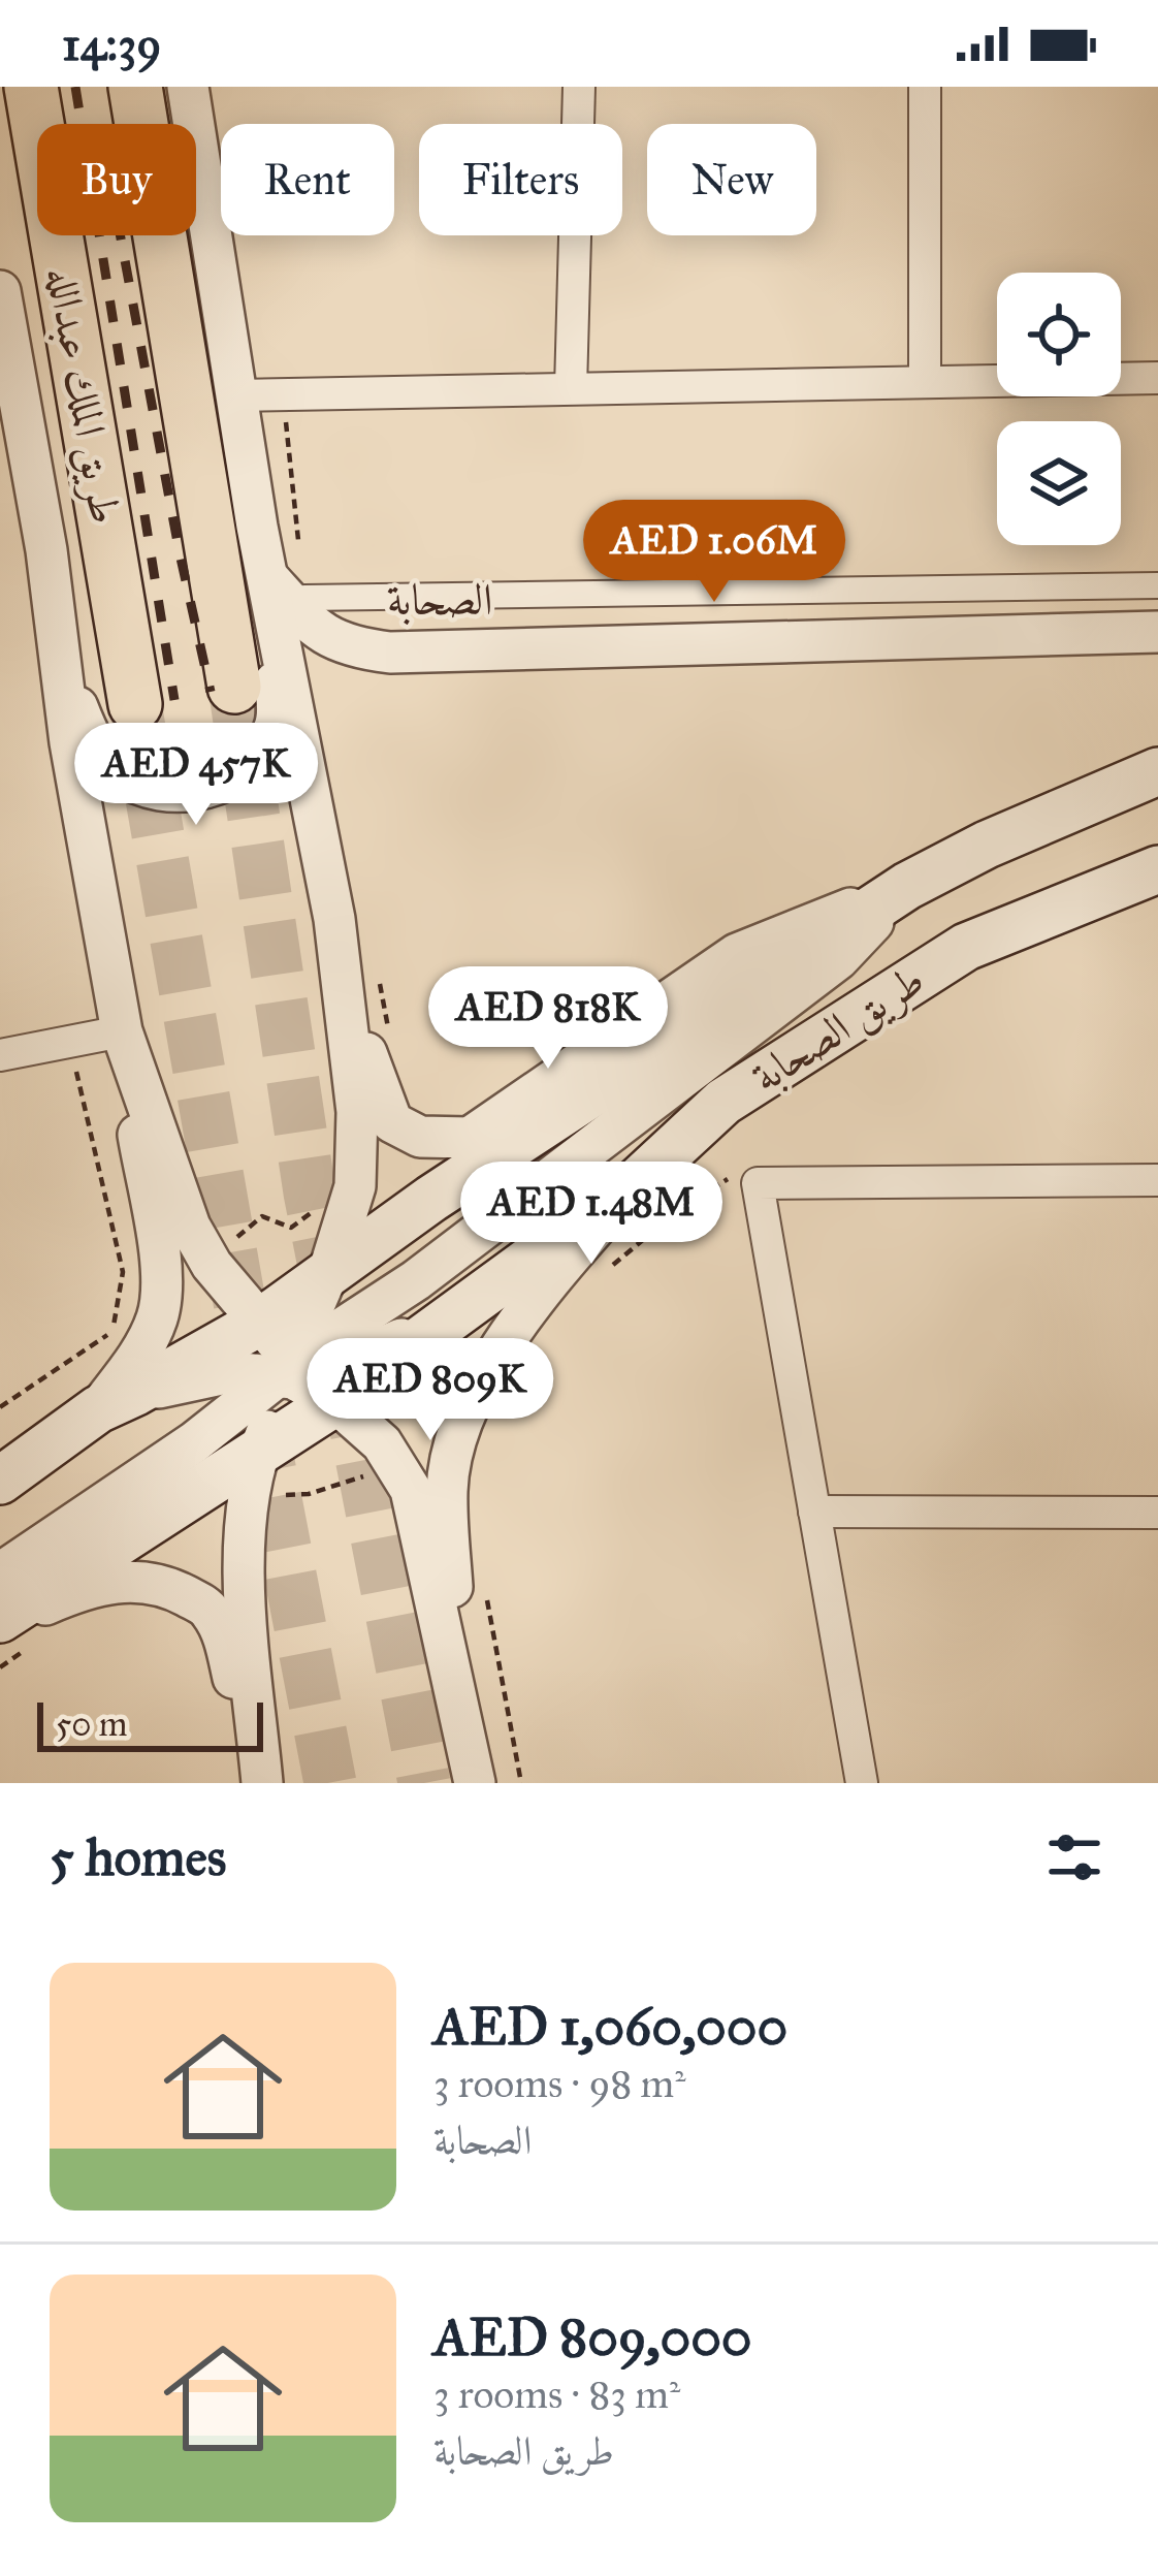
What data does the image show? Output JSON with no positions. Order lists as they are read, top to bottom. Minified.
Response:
{"streets":{"highway":["طريق الملك عبدالله"],"main road":["طريق الصحابة"],"street":["الصحابة"]},"scale_bar":"50 m","page":{"status":"14:39","chip":["Buy","Rent","Filters","New"],"price":["AED 1.06M","AED 457K","AED 818K","AED 1.48M","AED 809K"],"scale":"50 m","heading":"5 homes","list":[{"name":"AED 1,060,000","note":"3 rooms · 98 m² · الصحابة"},{"name":"AED 809,000","note":"3 rooms · 83 m² · طريق الصحابة"}]}}
